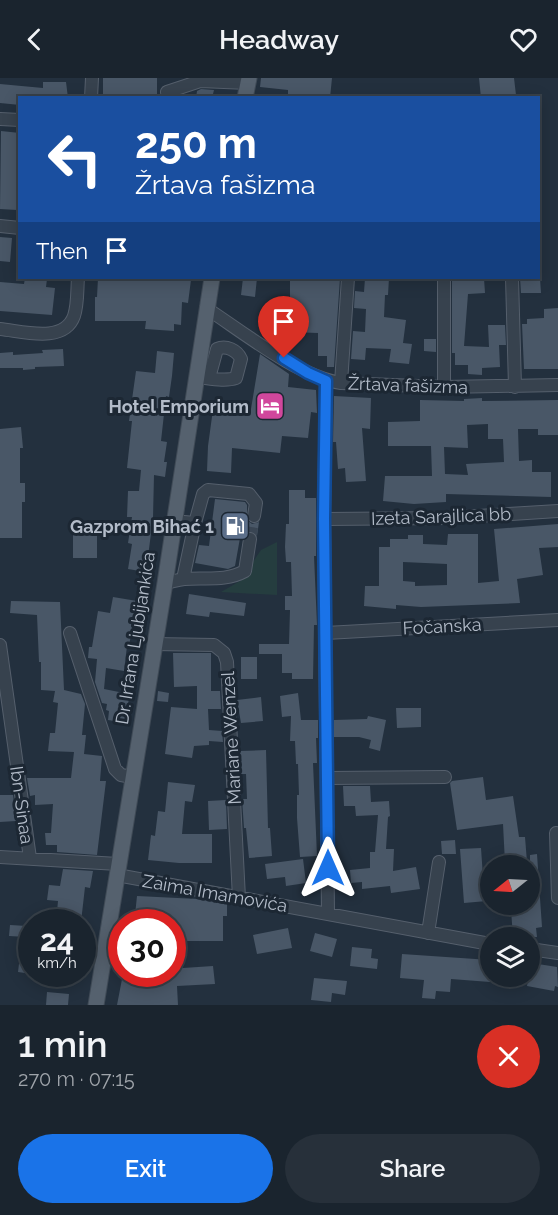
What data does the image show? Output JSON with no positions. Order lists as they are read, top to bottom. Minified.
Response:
{"streets":{"main road":["Dr. Irfana Ljubijankića"],"street":["Žrtava fašizma","Izeta Sarajlica bb","Fočanska","Mariane Wenzel","Ibn-Sinaa","Zaima Imamovića"]},"crossings":[["Žrtava fašizma","Dr. Irfana Ljubijankića"],["Dr. Irfana Ljubijankića","Mariane Wenzel"],["Dr. Irfana Ljubijankića","Zaima Imamovića"],["Mariane Wenzel","Zaima Imamovića"],["Ibn-Sinaa","Zaima Imamovića"]],"places":{"hotel":["Hotel Emporium"],"fuel station":["Gazprom Bihać 1"]},"north":"left","page":{"header":"Headway","turn":["250 m","Žrtava fašizma"],"then":"Then","speed":"24 km/h","limit":"30","heading":["1 min","270 m · 07:15"],"buttons":["Exit","Share"]}}
